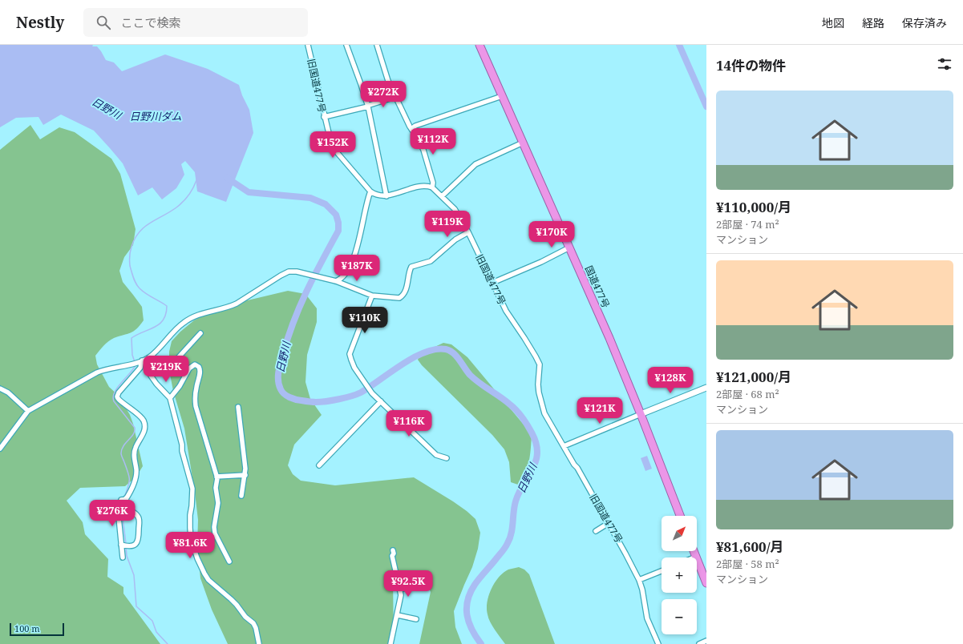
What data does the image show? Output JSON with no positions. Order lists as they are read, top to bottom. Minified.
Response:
{"streets":{"highway":["国道477号"],"street":["旧国道477号"]},"water":["日野川","日野川ダム"],"scale_bar":"100 m","north":"top right","page":{"header":"Nestly","search":"ここで検索","nav":["地図","経路","保存済み"],"heading":"14件の物件","price":["¥272K","¥112K","¥152K","¥119K","¥170K","¥187K","¥110K","¥219K","¥128K","¥121K","¥116K","¥276K","¥81.6K","¥92.5K"],"list":[{"name":"¥110,000/月","note":"2部屋 · 74 m² · マンション"},{"name":"¥121,000/月","note":"2部屋 · 68 m² · マンション"},{"name":"¥81,600/月","note":"2部屋 · 58 m² · マンション"}],"map_buttons":["+","−"],"scale":"100 m"}}
